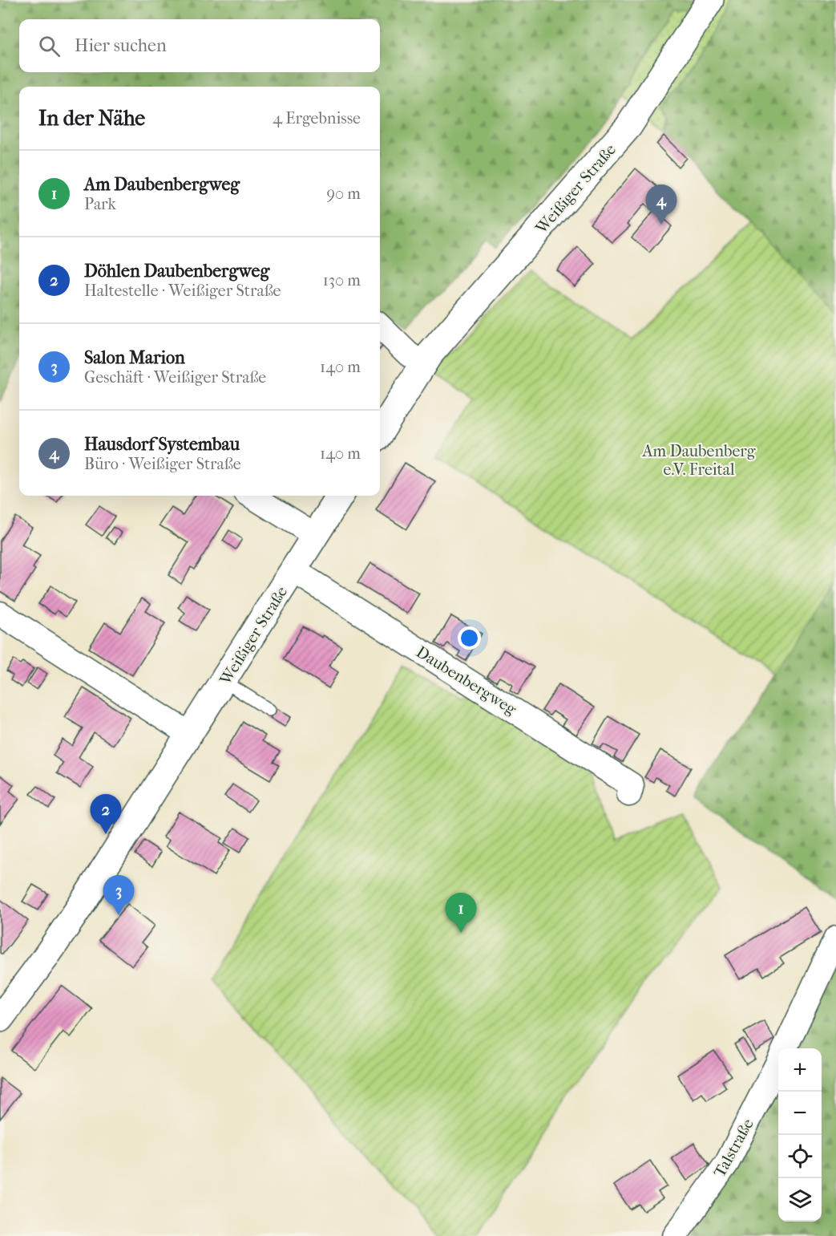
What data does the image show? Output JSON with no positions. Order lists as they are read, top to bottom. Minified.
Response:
{"streets":{"street":["Weißiger Straße","Daubenbergweg","Talstraße"]},"crossings":[["Weißiger Straße","Daubenbergweg"]],"parks":["Am Daubenberg e.V. Freital"],"page":{"search":"Hier suchen","heading":["In der Nähe","4 Ergebnisse"],"list":[{"mark":"1","name":"Am Daubenbergweg","note":"Park","value":"90 m"},{"mark":"2","name":"Döhlen Daubenbergweg","note":"Haltestelle · Weißiger Straße","value":"130 m"},{"mark":"3","name":"Salon Marion","note":"Geschäft · Weißiger Straße","value":"140 m"},{"mark":"4","name":"Hausdorf Systembau","note":"Büro · Weißiger Straße","value":"140 m"}],"pins":["4","2","3","1"],"map_buttons":["+","−"]}}
